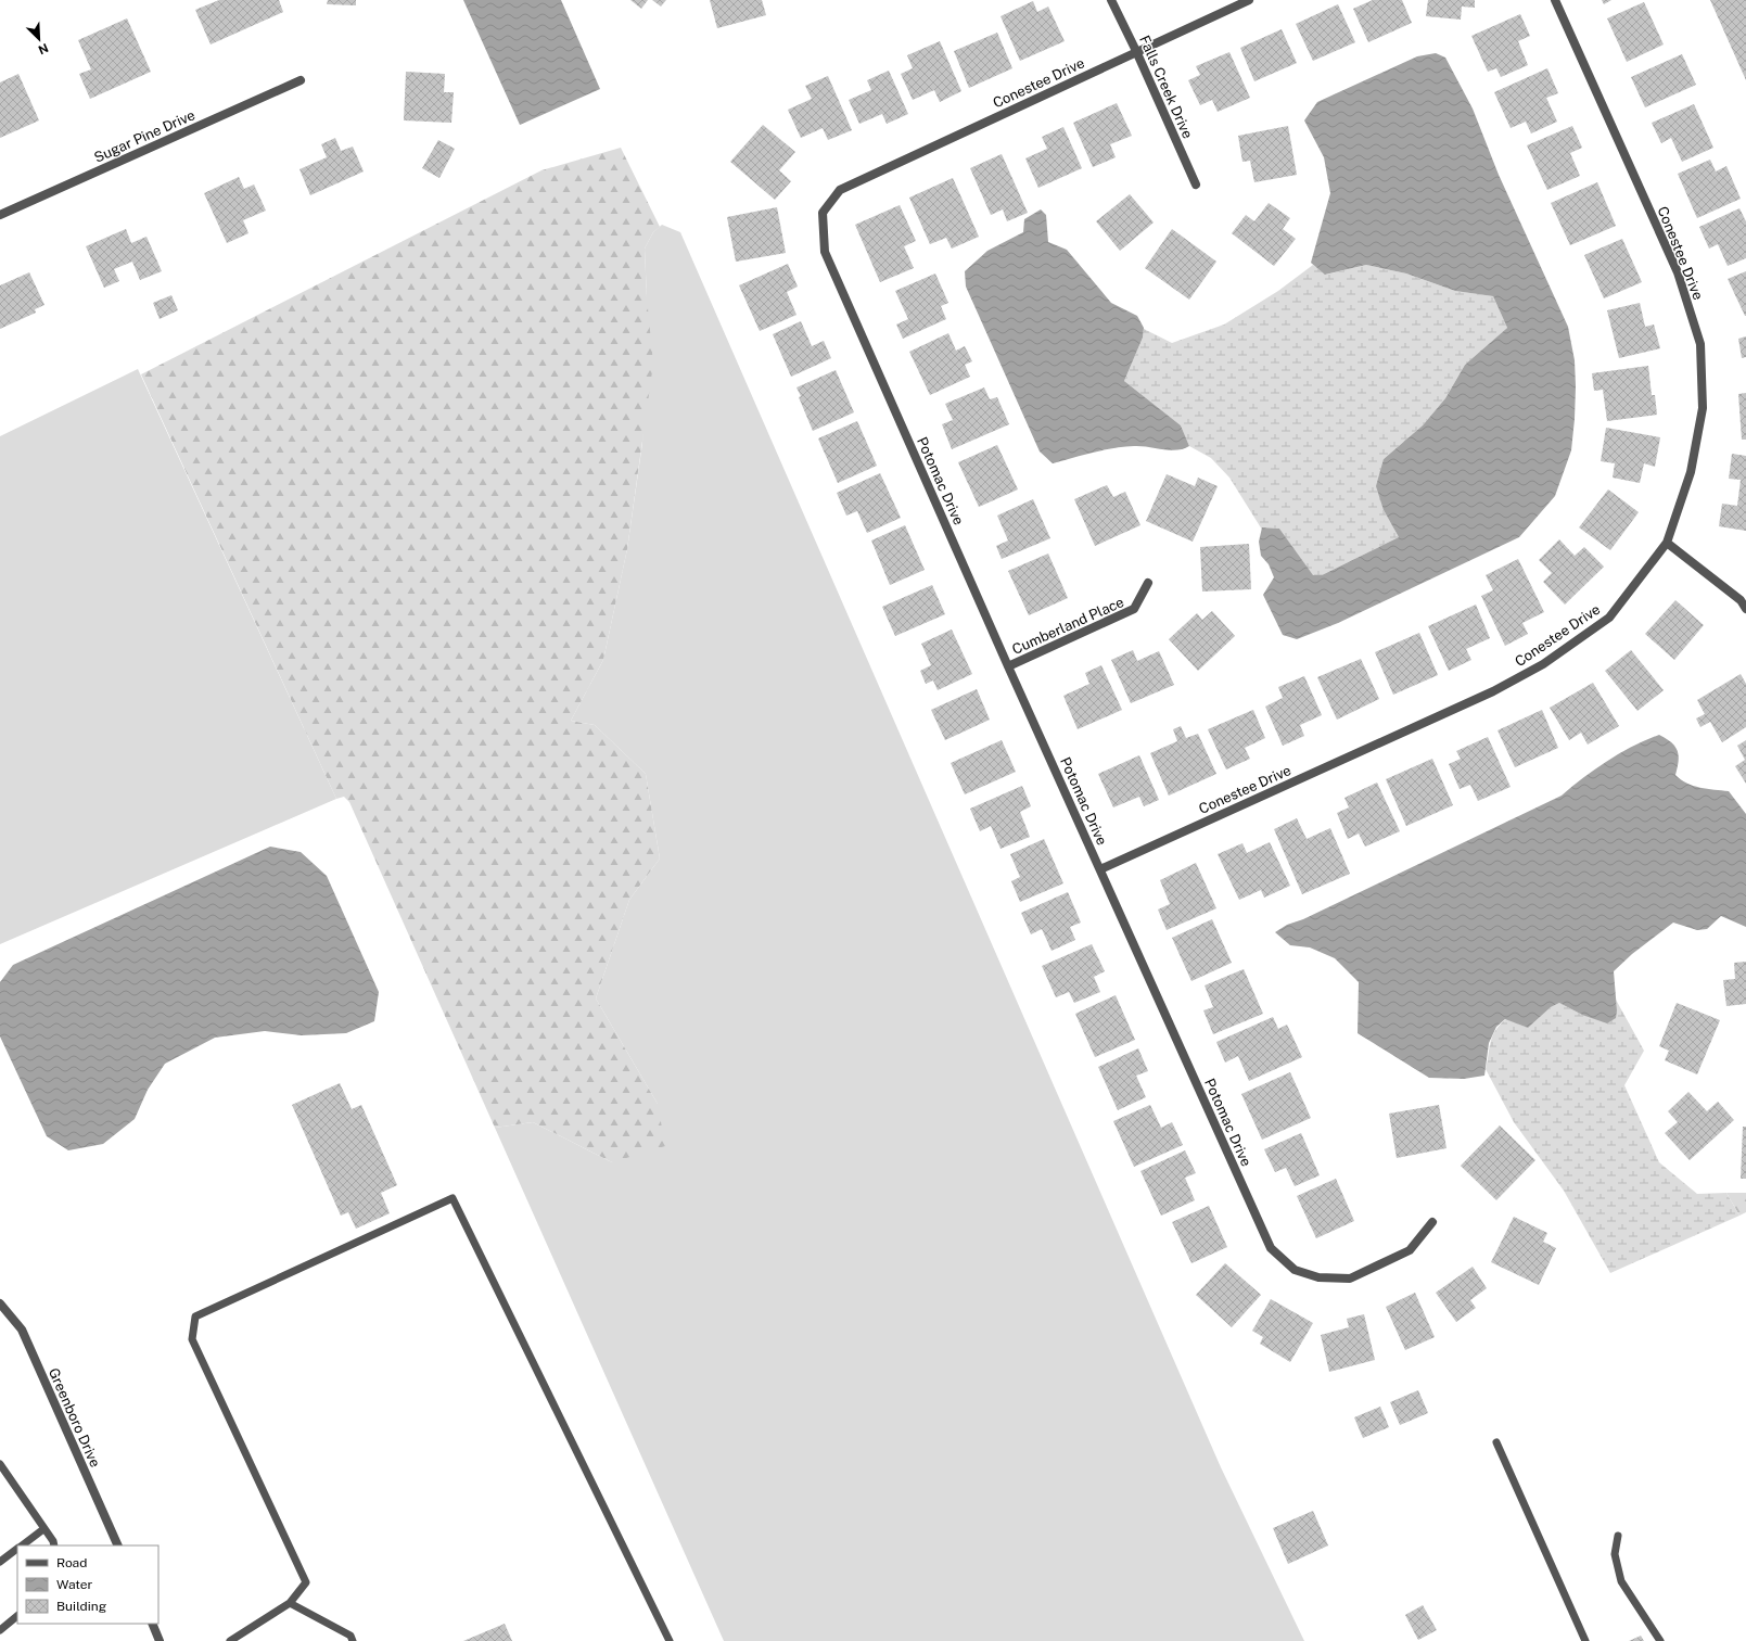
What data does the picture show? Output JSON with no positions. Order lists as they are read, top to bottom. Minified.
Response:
{"streets":{"street":["Conestee Drive","Falls Creek Drive","Sugar Pine Drive","Potomac Drive","Cumberland Place","Greenboro Drive"]},"crossings":[["Conestee Drive","Falls Creek Drive"],["Conestee Drive","Potomac Drive"],["Potomac Drive","Cumberland Place"]],"legend":["Road","Water","Building"],"north":"bottom right"}
